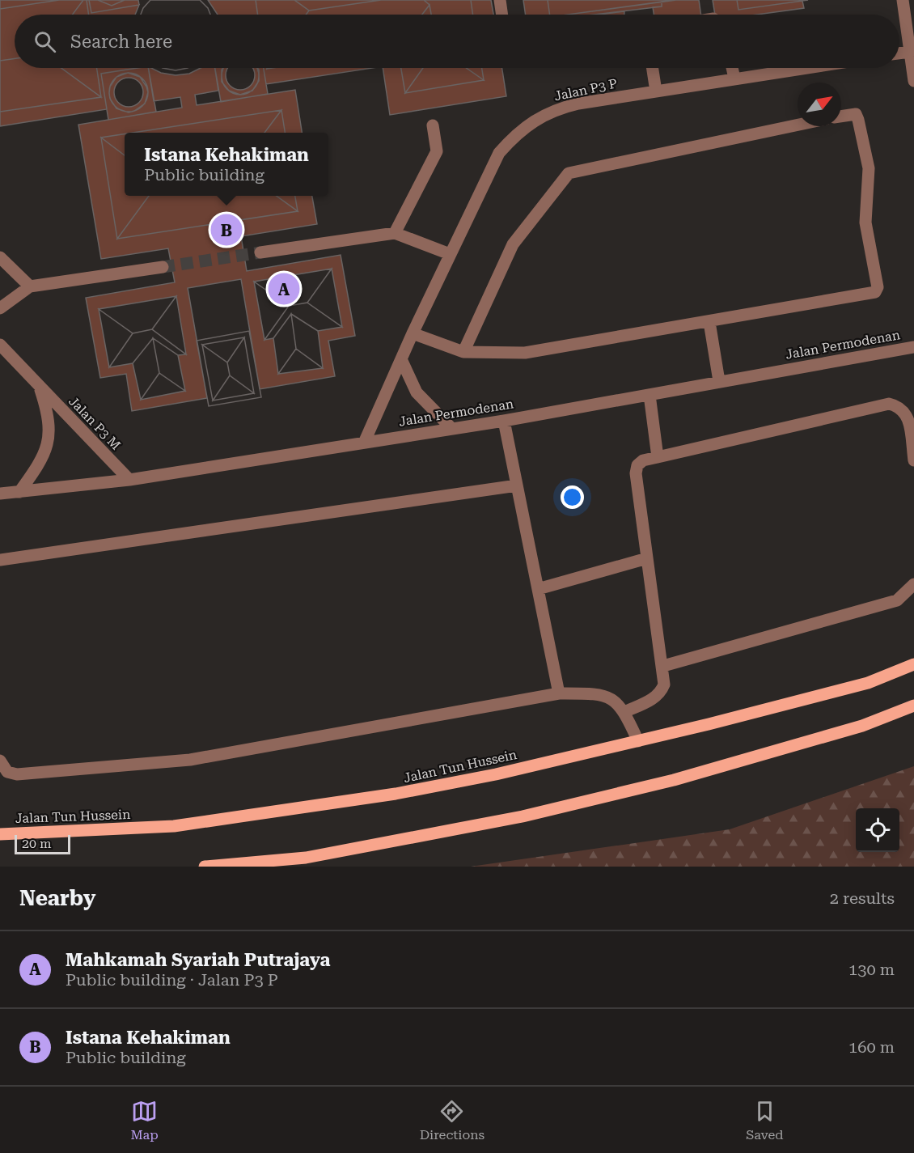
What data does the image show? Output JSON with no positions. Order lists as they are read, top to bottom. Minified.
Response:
{"streets":{"main road":["Jalan Tun Hussein"],"street":["Jalan P3 P","Jalan Permodenan","Jalan P3 M"]},"crossings":[["Jalan P3 P","Jalan Permodenan"],["Jalan Permodenan","Jalan P3 M"]],"scale_bar":"20 m","north":"top right","page":{"search":"Search here","popup":["Istana Kehakiman","Public building"],"pins":["B","A"],"scale":"20 m","heading":["Nearby","2 results"],"list":[{"mark":"A","name":"Mahkamah Syariah Putrajaya","note":"Public building · Jalan P3 P","value":"130 m"},{"mark":"B","name":"Istana Kehakiman","note":"Public building","value":"160 m"}],"nav":["Map","Directions","Saved"]}}
